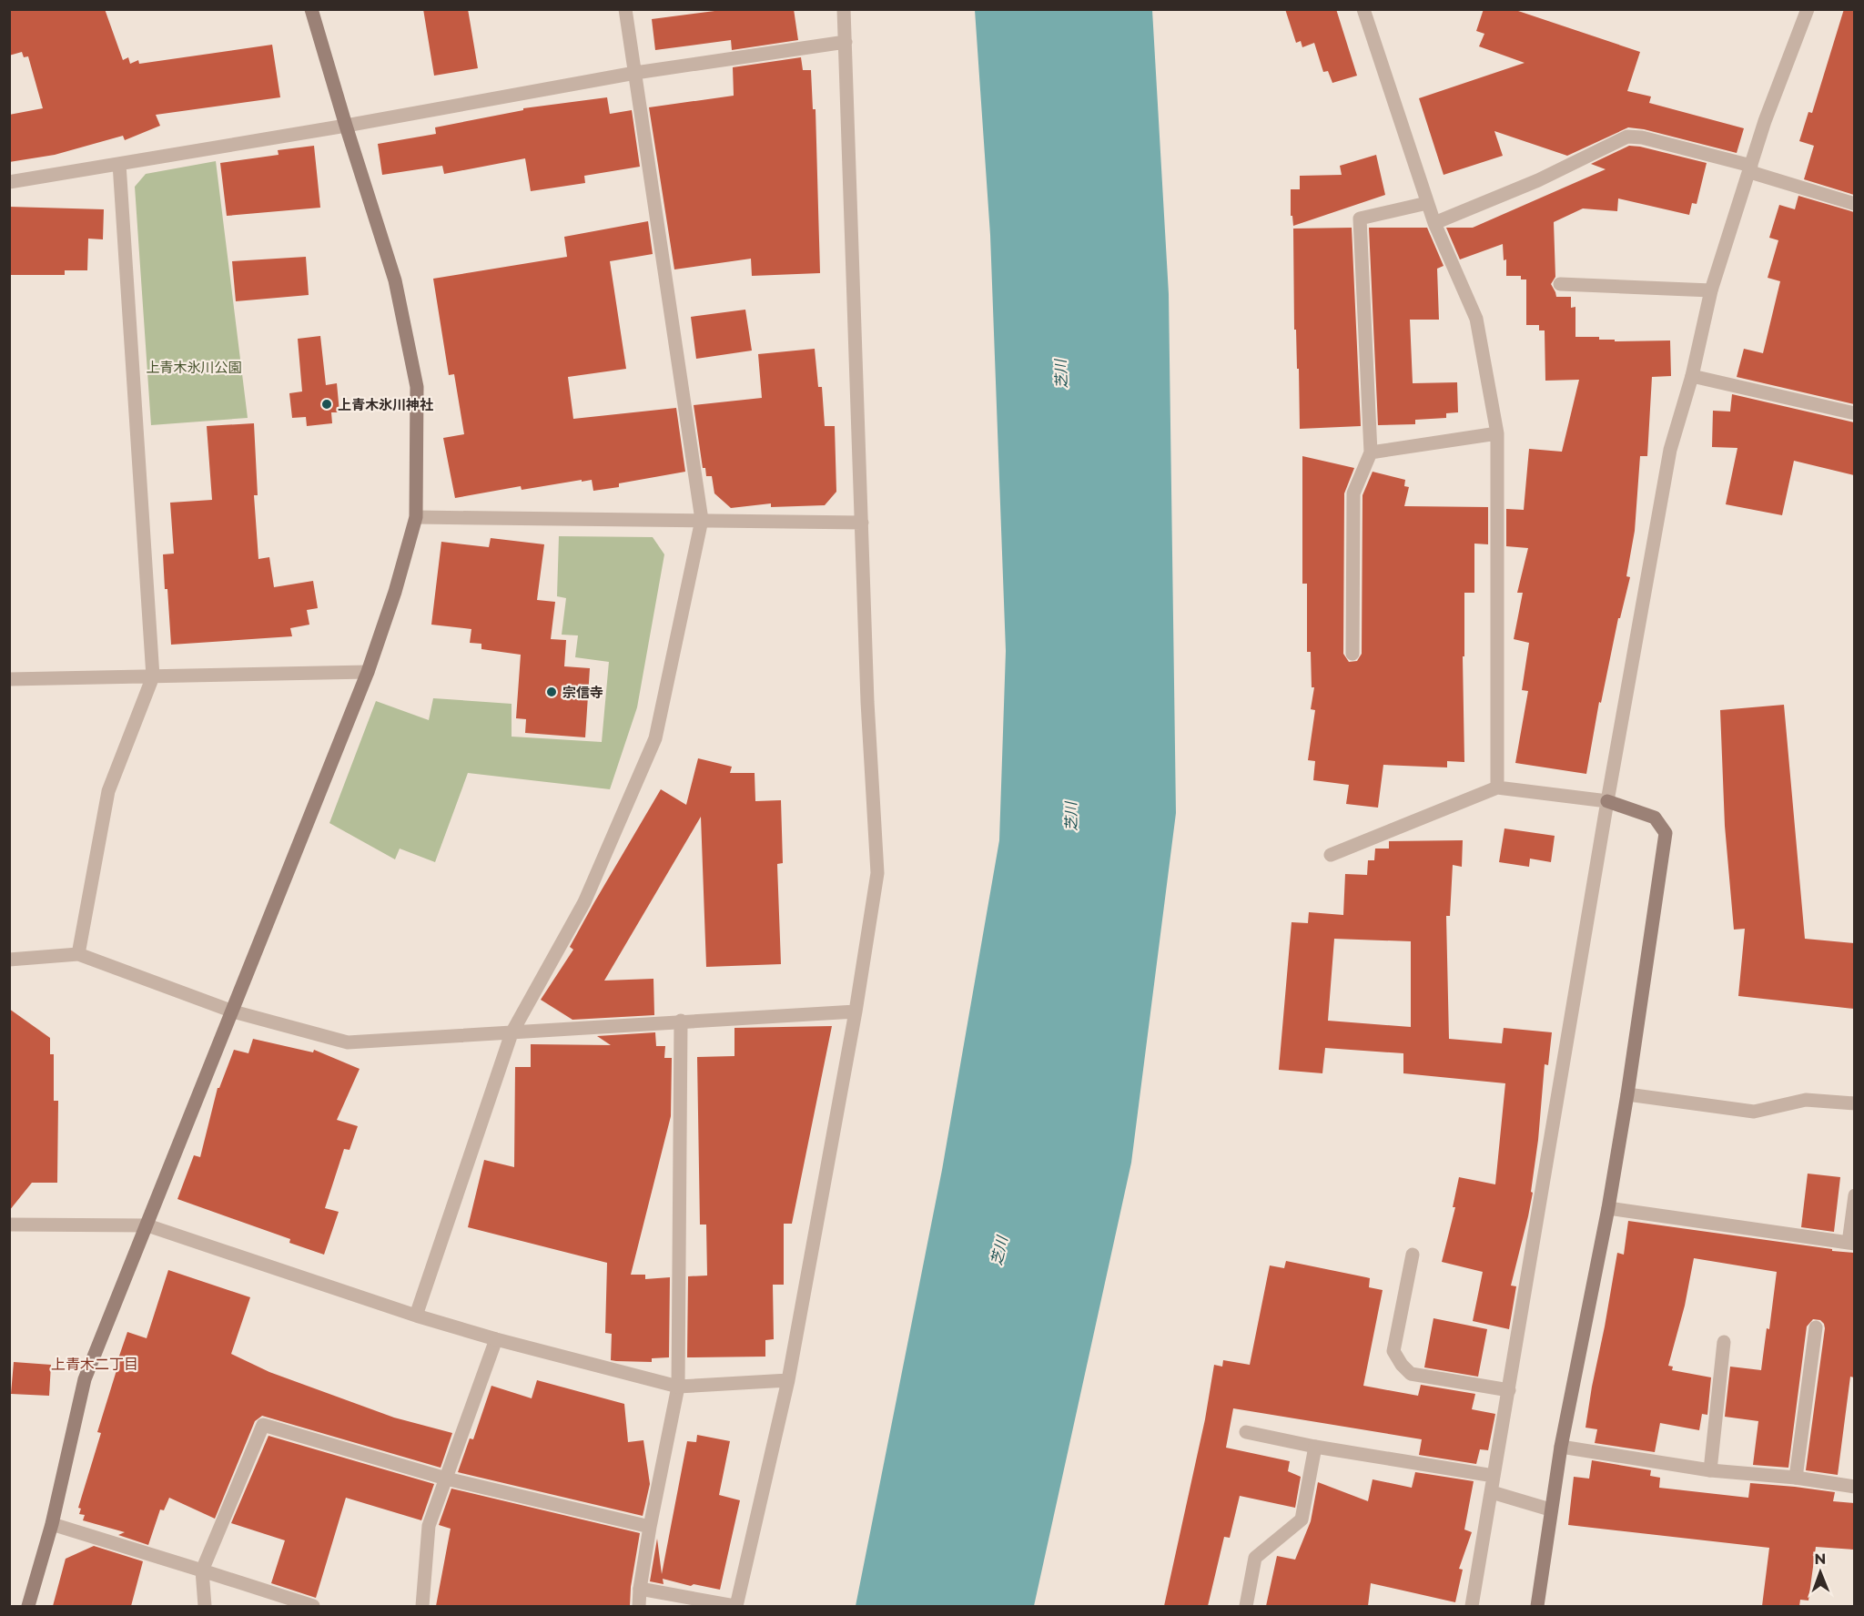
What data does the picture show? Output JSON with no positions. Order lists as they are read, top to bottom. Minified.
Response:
{"districts":["上青木二丁目"],"water":["芝川"],"parks":["上青木氷川公園"],"places":["上青木氷川神社","宗信寺"],"north":"top"}
